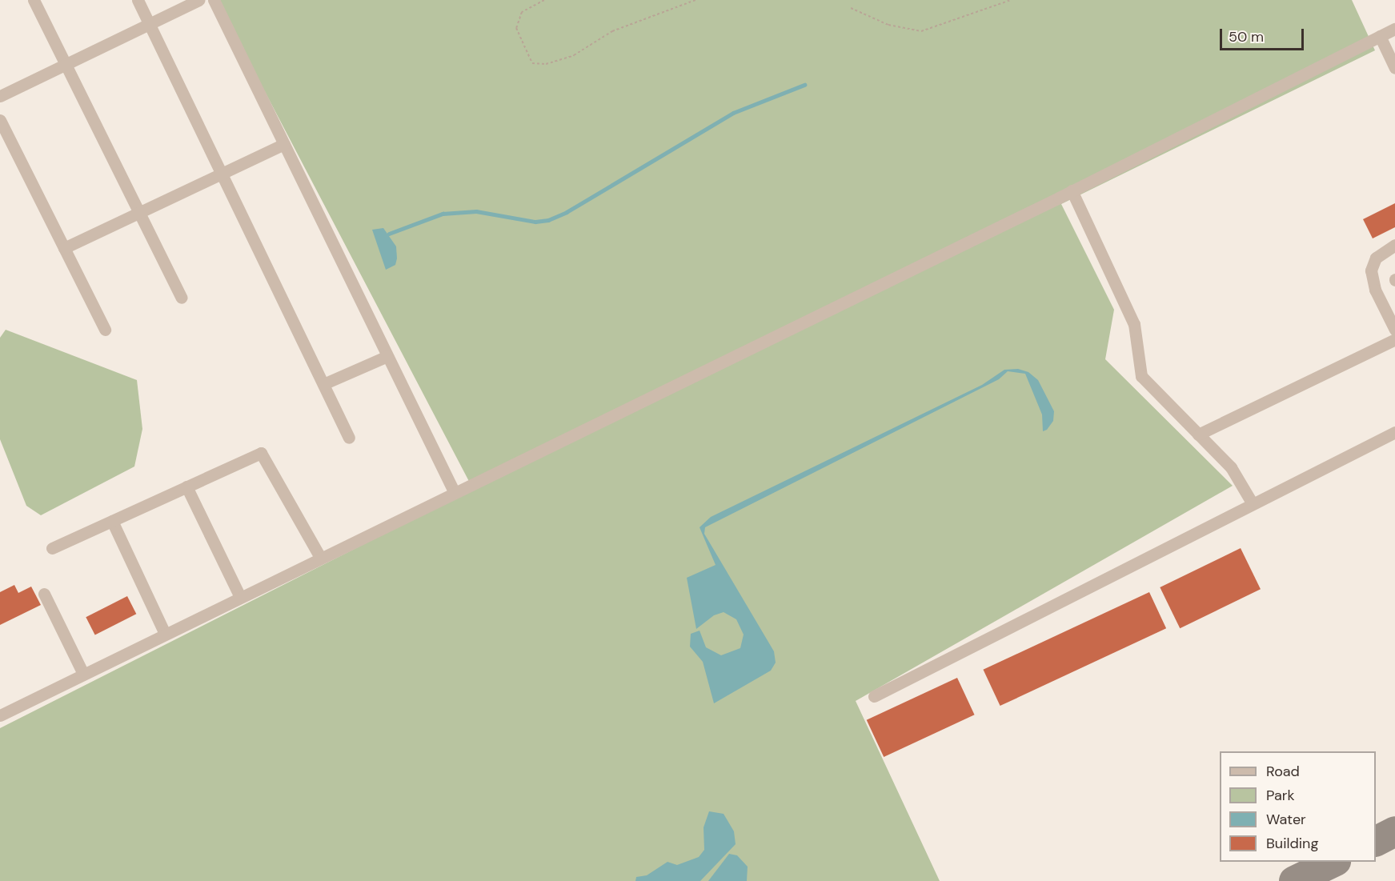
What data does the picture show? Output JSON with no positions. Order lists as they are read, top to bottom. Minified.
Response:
{"legend":["Road","Park","Water","Building"],"scale_bar":"50 m"}
